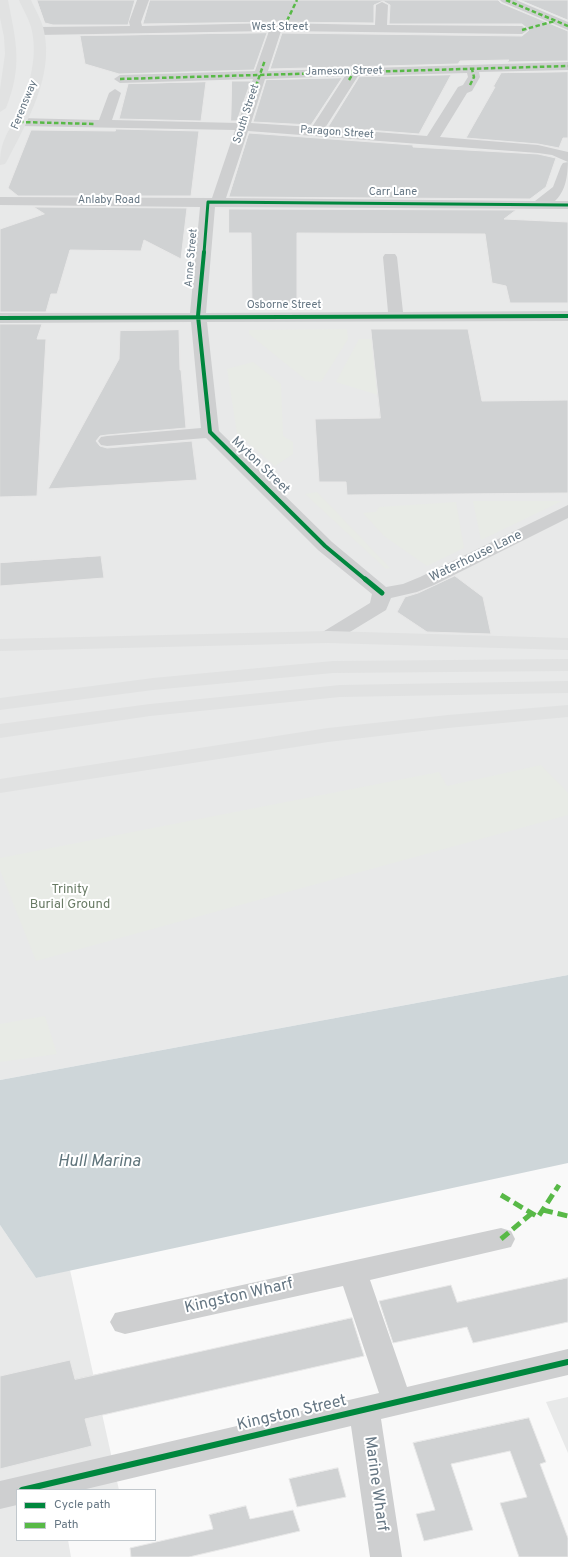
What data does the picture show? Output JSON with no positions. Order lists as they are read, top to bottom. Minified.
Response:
{"streets":{"highway":["Ferensway"],"street":["West Street","Jameson Street","South Street","Paragon Street","Carr Lane","Anlaby Road","Anne Street","Osborne Street","Myton Street","Waterhouse Lane","Kingston Wharf","Kingston Street","Marine Wharf"]},"crossings":[["West Street","Ferensway"],["West Street","South Street"],["Jameson Street","South Street"],["Ferensway","Paragon Street"],["South Street","Paragon Street"],["South Street","Carr Lane"],["South Street","Anlaby Road"],["South Street","Anne Street"],["Carr Lane","Anlaby Road"],["Carr Lane","Anne Street"],["Anlaby Road","Anne Street"],["Anne Street","Osborne Street"],["Myton Street","Waterhouse Lane"],["Kingston Street","Marine Wharf"]],"water":["Hull Marina"],"parks":["Trinity Burial Ground"],"legend":["Cycle path","Path"]}
